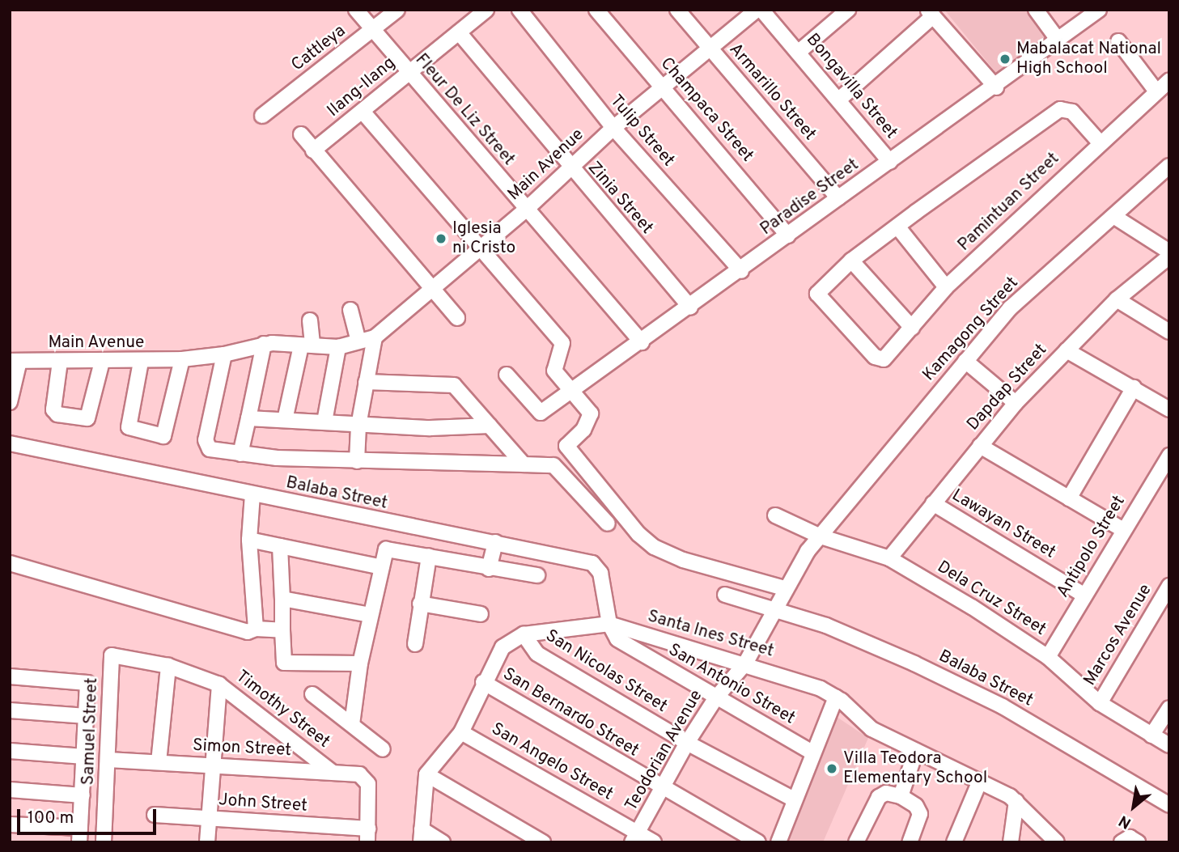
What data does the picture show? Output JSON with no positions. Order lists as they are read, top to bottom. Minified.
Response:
{"streets":{"street":["Cattleya","Bongavilla Street","Ilang-Ilang","Armarillo Street","Fleur De Liz Street","Champaca Street","Tulip Street","Main Avenue","Paradise Street","Zinia Street","Pamintuan Street","Kamagong Street","Dapdap Street","Balaba Street","Lawayan Street","Antipolo Street","Dela Cruz Street","Santa Ines Street","Marcos Avenue","San Nicolas Street","San Antonio Street","Timothy Street","San Bernardo Street","Samuel Street","Simon Street","Teodorian Avenue","San Angelo Street","John Street"]},"crossings":[["Cattleya","Fleur De Liz Street"],["Bongavilla Street","Paradise Street"],["Ilang-Ilang","Fleur De Liz Street"],["Ilang-Ilang","Zinia Street"],["Armarillo Street","Main Avenue"],["Armarillo Street","Paradise Street"],["Fleur De Liz Street","Main Avenue"],["Fleur De Liz Street","Paradise Street"],["Champaca Street","Main Avenue"],["Champaca Street","Paradise Street"],["Tulip Street","Main Avenue"],["Tulip Street","Paradise Street"],["Main Avenue","Zinia Street"],["Paradise Street","Zinia Street"],["Kamagong Street","Dela Cruz Street"],["Kamagong Street","Teodorian Avenue"],["Dapdap Street","Lawayan Street"],["Dapdap Street","Dela Cruz Street"],["Balaba Street","Santa Ines Street"],["Balaba Street","San Antonio Street"],["Balaba Street","Teodorian Avenue"],["Lawayan Street","Antipolo Street"],["Antipolo Street","Dela Cruz Street"],["Dela Cruz Street","Marcos Avenue"],["Dela Cruz Street","Teodorian Avenue"],["Santa Ines Street","San Nicolas Street"],["Santa Ines Street","San Antonio Street"],["Santa Ines Street","Teodorian Avenue"],["San Nicolas Street","Teodorian Avenue"],["San Antonio Street","Teodorian Avenue"],["Timothy Street","Samuel Street"],["Timothy Street","Simon Street"],["San Bernardo Street","Teodorian Avenue"],["Samuel Street","Simon Street"],["Simon Street","John Street"],["Teodorian Avenue","San Angelo Street"]],"places":["Mabalacat National High School","Iglesia ni Cristo","Villa Teodora Elementary School"],"scale_bar":"100 m","north":"bottom left"}
